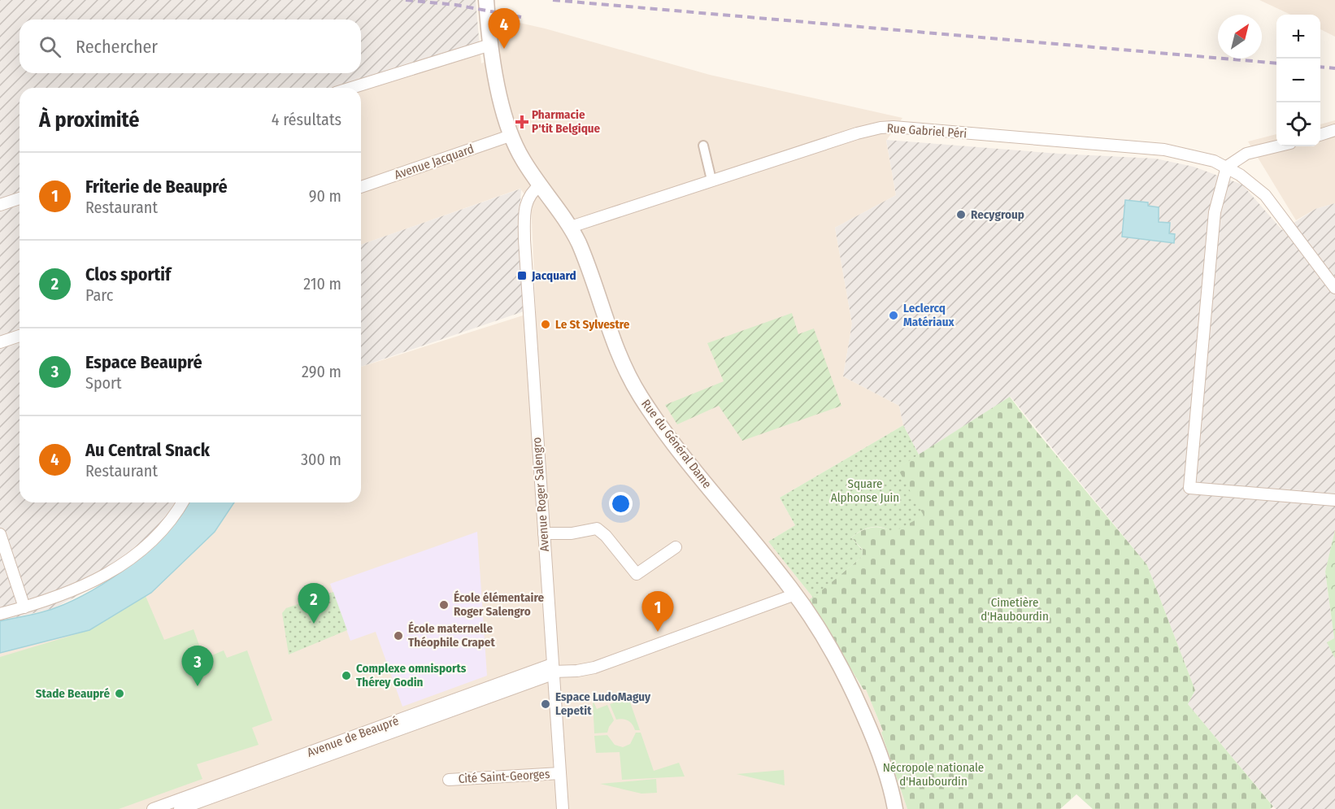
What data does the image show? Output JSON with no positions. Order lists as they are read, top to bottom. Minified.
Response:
{"streets":{"street":["Rue Gabriel Péri","Avenue Jacquard","Rue du Général Dame","Avenue Roger Salengro","Avenue de Beaupré","Cité Saint-Georges"]},"crossings":[["Rue Gabriel Péri","Rue du Général Dame"],["Avenue Jacquard","Rue du Général Dame"],["Rue du Général Dame","Avenue Roger Salengro"],["Avenue Roger Salengro","Avenue de Beaupré"],["Avenue Roger Salengro","Cité Saint-Georges"]],"parks":["Square Alphonse Juin","Cimetière d'Haubourdin","Nécropole nationale d'Haubourdin"],"places":{"health":["Pharmacie P'tit Belgique"],"other":["Recygroup","Leclercq Matériaux","Le St Sylvestre","École élémentaire Roger Salengro","École maternelle Théophile Crapet","Complexe omnisports Thérey Godin","Stade Beaupré","Espace LudoMaguy Lepetit"],"transit":["Jacquard"]},"north":"top right","page":{"pins":["4","2","1","3"],"map_buttons":["+","−"],"search":"Rechercher","heading":["À proximité","4 résultats"],"list":[{"mark":"1","name":"Friterie de Beaupré","note":"Restaurant","value":"90 m"},{"mark":"2","name":"Clos sportif","note":"Parc","value":"210 m"},{"mark":"3","name":"Espace Beaupré","note":"Sport","value":"290 m"},{"mark":"4","name":"Au Central Snack","note":"Restaurant","value":"300 m"}]}}
